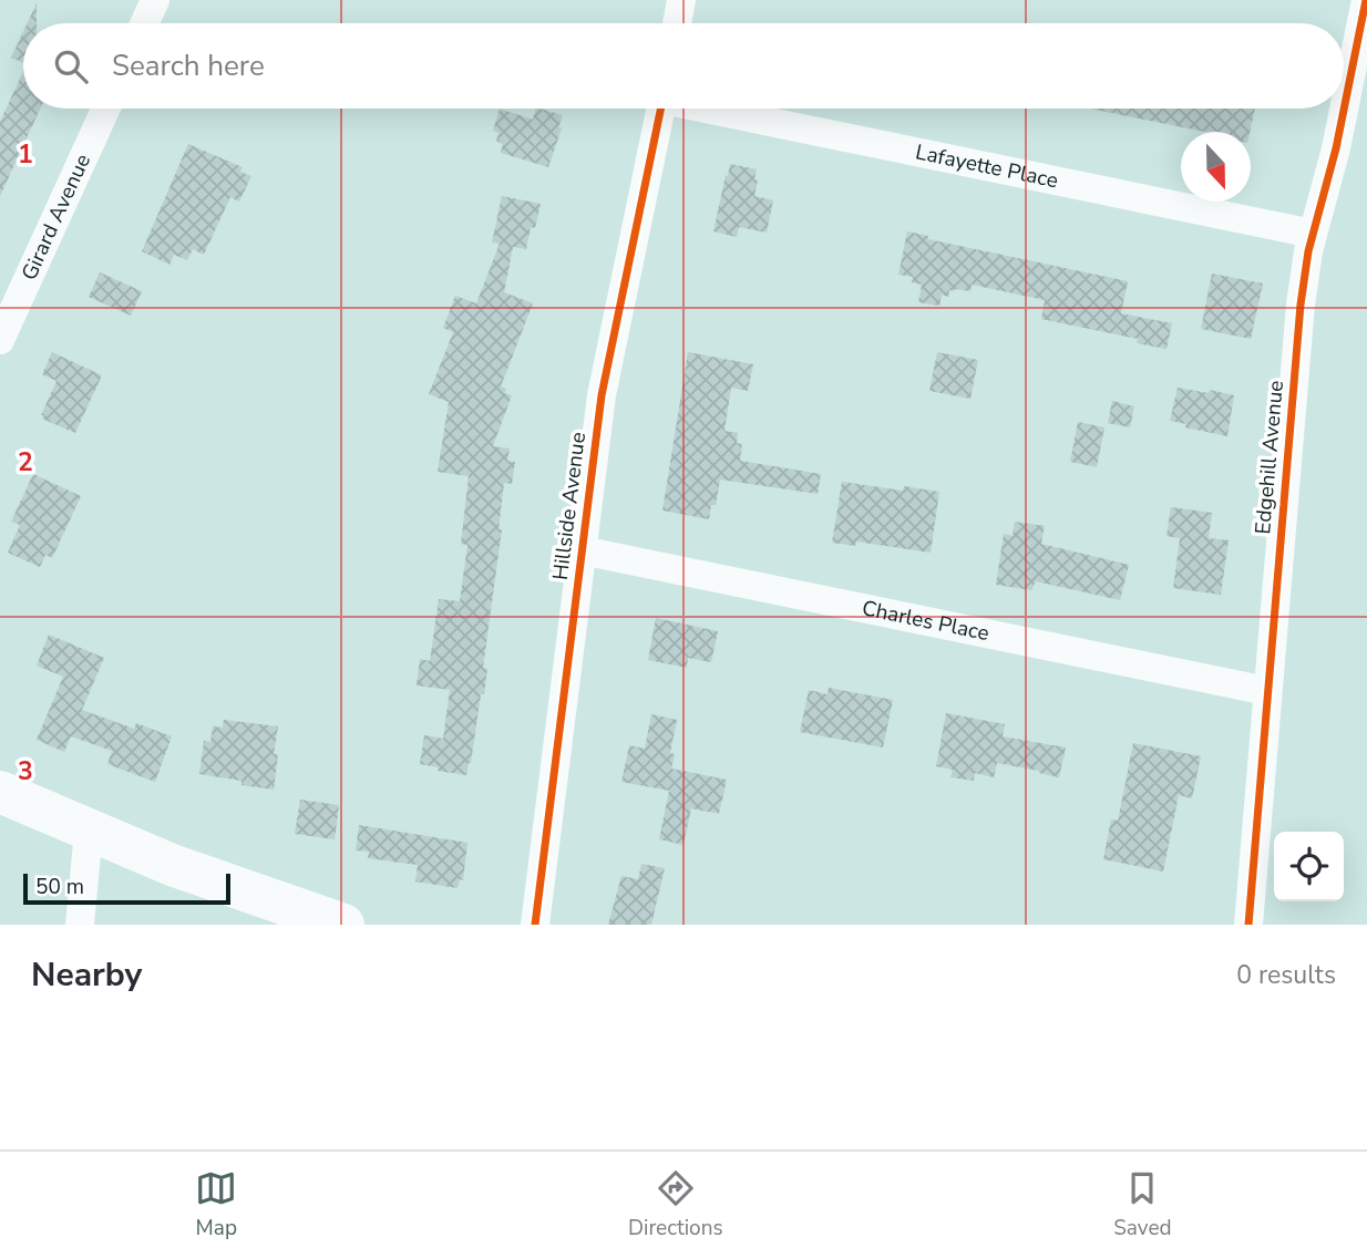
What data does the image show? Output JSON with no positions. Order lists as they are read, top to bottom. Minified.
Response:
{"streets":{"street":["Lafayette Place","Girard Avenue","Edgehill Avenue","Hillside Avenue","Charles Place"]},"crossings":[["Lafayette Place","Edgehill Avenue"],["Edgehill Avenue","Charles Place"],["Hillside Avenue","Charles Place"]],"scale_bar":"50 m","north":"bottom","page":{"search":"Search here","scale":"50 m","heading":["Nearby","0 results"],"nav":["Map","Directions","Saved"]},"grid":{"rows":["1","2","3"]}}
